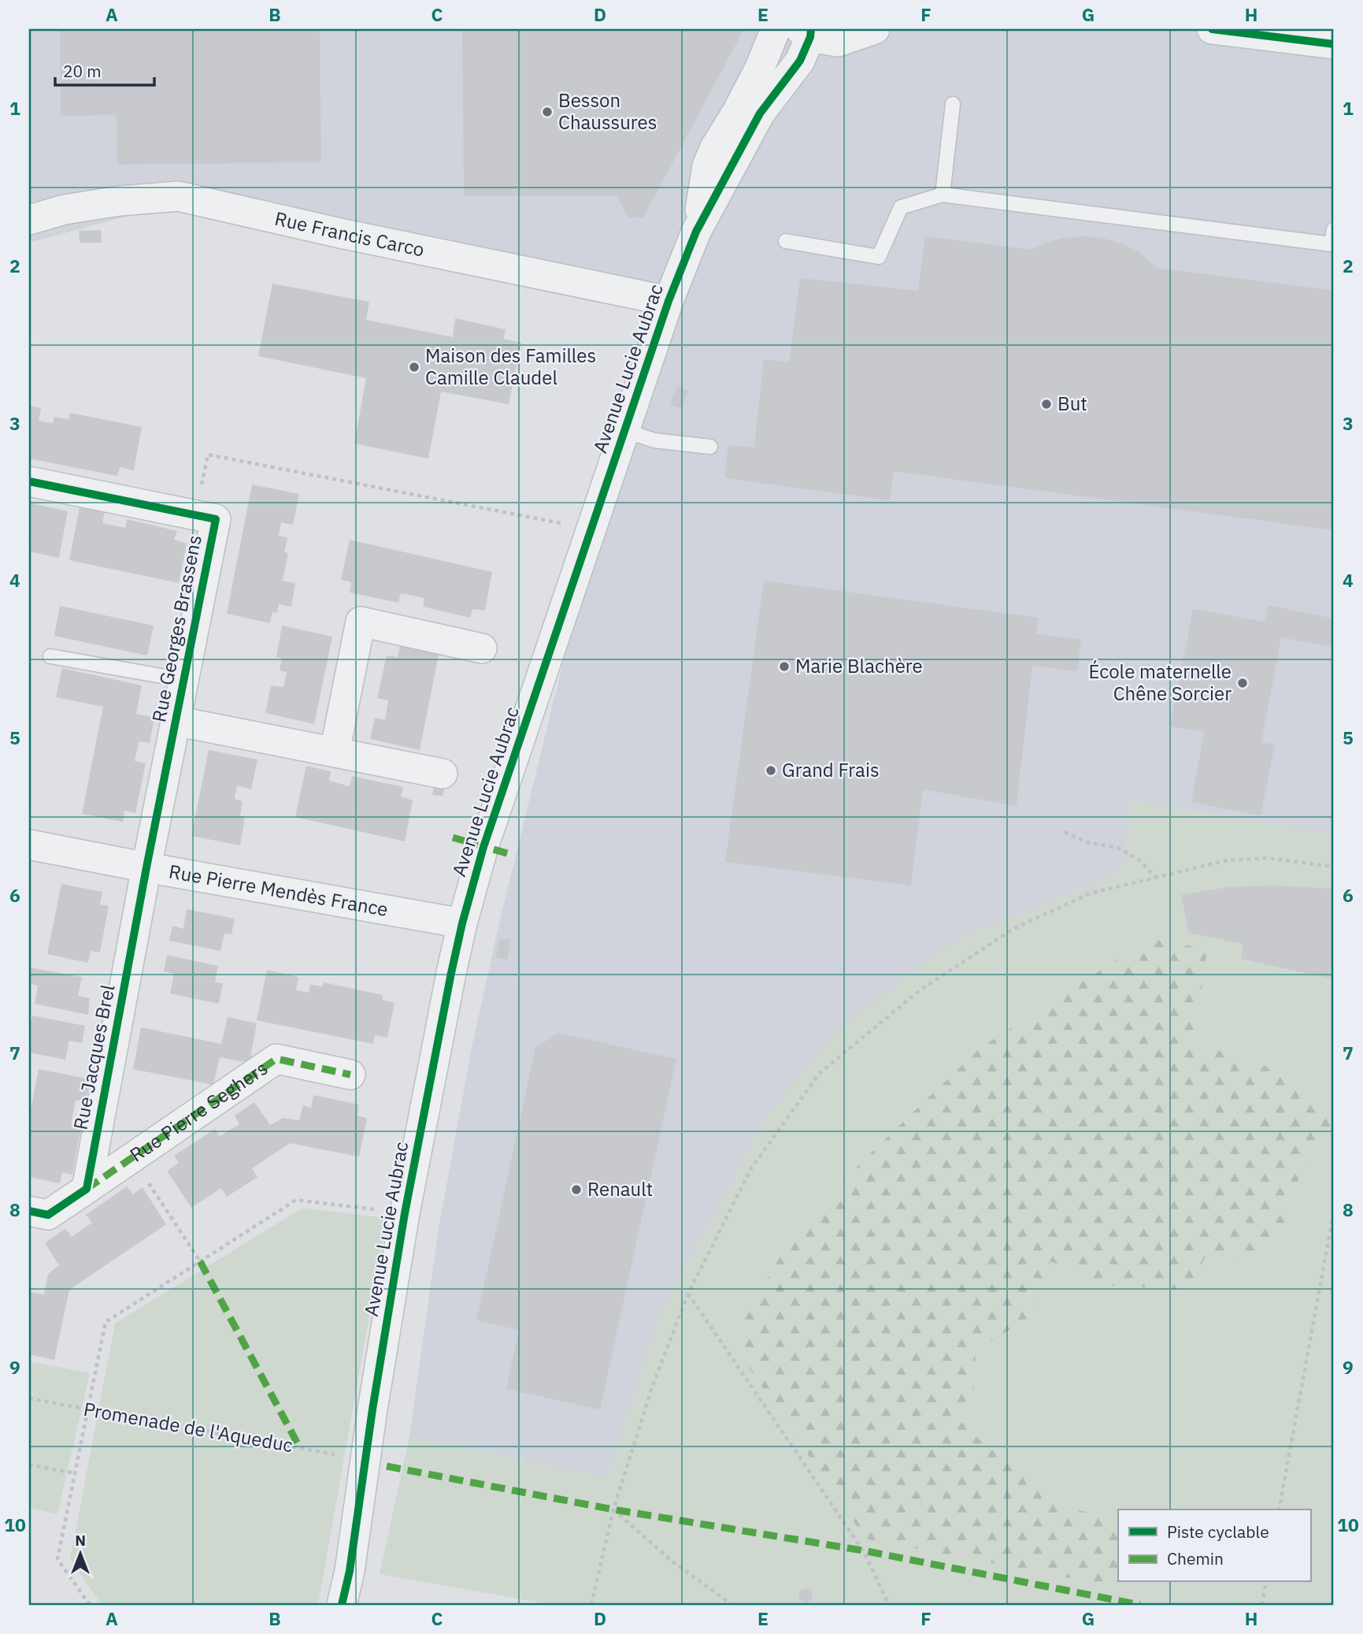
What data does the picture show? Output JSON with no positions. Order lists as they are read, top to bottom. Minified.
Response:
{"streets":{"street":["Rue Francis Carco","Avenue Lucie Aubrac","Rue Georges Brassens","Rue Pierre Mendès France","Rue Jacques Brel","Rue Pierre Seghers"],"path":["Promenade de l'Aqueduc"]},"crossings":[["Rue Francis Carco","Avenue Lucie Aubrac"],["Avenue Lucie Aubrac","Rue Pierre Mendès France"],["Rue Georges Brassens","Rue Pierre Mendès France"],["Rue Georges Brassens","Rue Jacques Brel"],["Rue Pierre Mendès France","Rue Jacques Brel"],["Rue Jacques Brel","Rue Pierre Seghers"]],"places":["Besson Chaussures","Maison des Familles Camille Claudel","But","Marie Blachère","École maternelle Chêne Sorcier","Grand Frais","Renault"],"legend":["Piste cyclable","Chemin"],"scale_bar":"20 m","north":"top","grid":{"columns":["A","B","C","D","E","F","G","H"],"rows":["1","2","3","4","5","6","7","8","9","10"]}}
